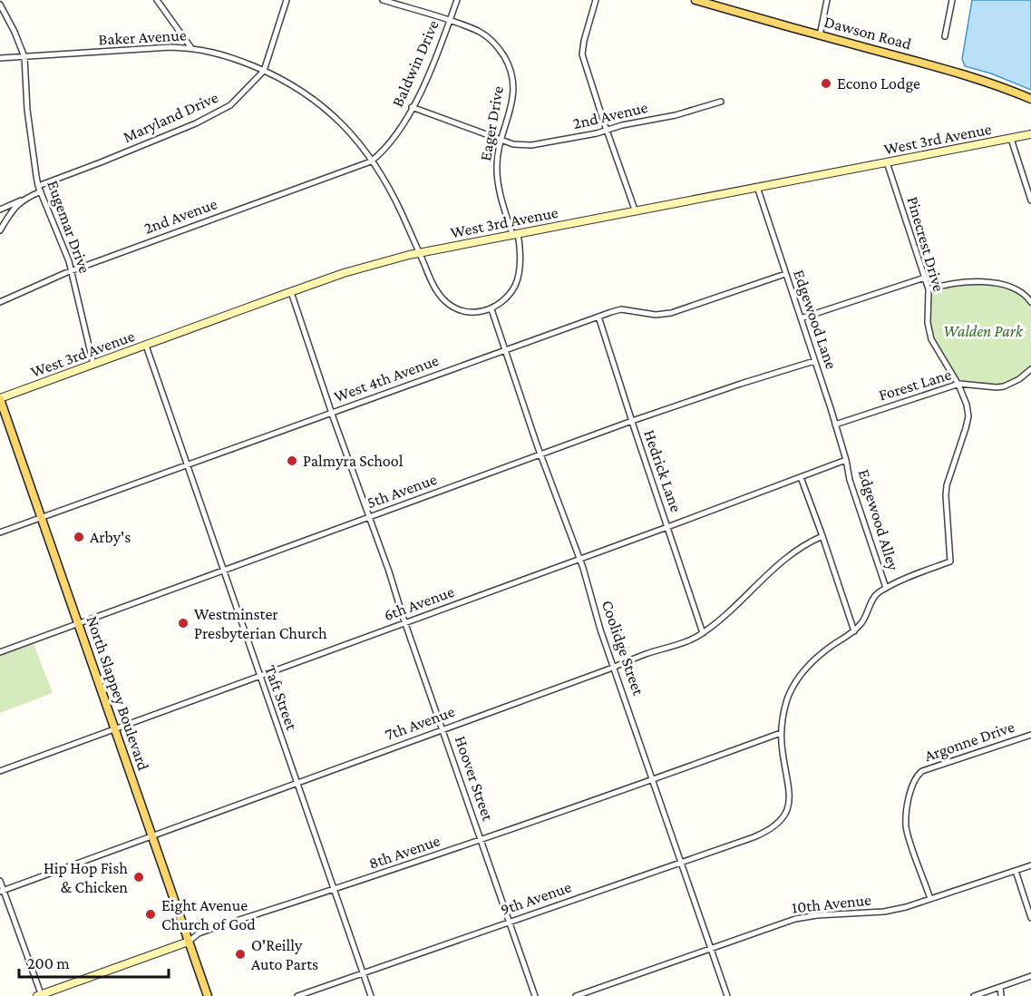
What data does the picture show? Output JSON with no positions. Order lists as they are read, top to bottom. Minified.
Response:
{"streets":{"main road":["Dawson Road","North Slappey Boulevard"],"street":["Baker Avenue","Baldwin Drive","2nd Avenue","Maryland Drive","Eager Drive","West 3rd Avenue","Eugemar Drive","Pinecrest Drive","Edgewood Lane","West 4th Avenue","Forest Lane","Hedrick Lane","5th Avenue","Edgewood Alley","6th Avenue","Coolidge Street","Taft Street","7th Avenue","Argonne Drive","Hoover Street","8th Avenue","9th Avenue","10th Avenue"]},"crossings":[["Baker Avenue","Baldwin Drive"],["Baker Avenue","2nd Avenue"],["Baker Avenue","Maryland Drive"],["Baker Avenue","Eager Drive"],["Baker Avenue","West 3rd Avenue"],["Baker Avenue","Eugemar Drive"],["Baker Avenue","Coolidge Street"],["Baldwin Drive","2nd Avenue"],["Baldwin Drive","Eager Drive"],["2nd Avenue","Eager Drive"],["2nd Avenue","Eugemar Drive"],["Maryland Drive","Eugemar Drive"],["Eager Drive","West 3rd Avenue"],["Eager Drive","Coolidge Street"],["West 3rd Avenue","Eugemar Drive"],["West 3rd Avenue","Pinecrest Drive"],["West 3rd Avenue","Edgewood Lane"],["West 3rd Avenue","North Slappey Boulevard"],["West 3rd Avenue","Taft Street"],["West 3rd Avenue","Hoover Street"],["Pinecrest Drive","Forest Lane"],["Pinecrest Drive","Edgewood Alley"],["Pinecrest Drive","8th Avenue"],["Pinecrest Drive","9th Avenue"],["Edgewood Lane","West 4th Avenue"],["Edgewood Lane","Forest Lane"],["Edgewood Lane","5th Avenue"],["Edgewood Lane","Edgewood Alley"],["Edgewood Lane","6th Avenue"],["West 4th Avenue","Hedrick Lane"],["West 4th Avenue","Coolidge Street"],["West 4th Avenue","North Slappey Boulevard"],["West 4th Avenue","Taft Street"],["West 4th Avenue","Hoover Street"],["Hedrick Lane","5th Avenue"],["Hedrick Lane","6th Avenue"],["Hedrick Lane","7th Avenue"],["5th Avenue","Coolidge Street"],["5th Avenue","North Slappey Boulevard"],["5th Avenue","Taft Street"],["5th Avenue","Hoover Street"],["Edgewood Alley","6th Avenue"],["6th Avenue","Coolidge Street"],["6th Avenue","North Slappey Boulevard"],["6th Avenue","Taft Street"],["6th Avenue","Hoover Street"],["Coolidge Street","7th Avenue"],["Coolidge Street","8th Avenue"],["Coolidge Street","9th Avenue"],["Coolidge Street","10th Avenue"],["North Slappey Boulevard","7th Avenue"],["North Slappey Boulevard","8th Avenue"],["Taft Street","7th Avenue"],["Taft Street","8th Avenue"],["Taft Street","9th Avenue"],["7th Avenue","Hoover Street"],["Argonne Drive","10th Avenue"],["Hoover Street","8th Avenue"],["Hoover Street","9th Avenue"]],"parks":["Walden Park"],"places":["Econo Lodge","Palmyra School","Arby's","Westminster Presbyterian Church","Hip Hop Fish & Chicken","Eight Avenue Church of God","O'Reilly Auto Parts"],"scale_bar":"200 m"}
